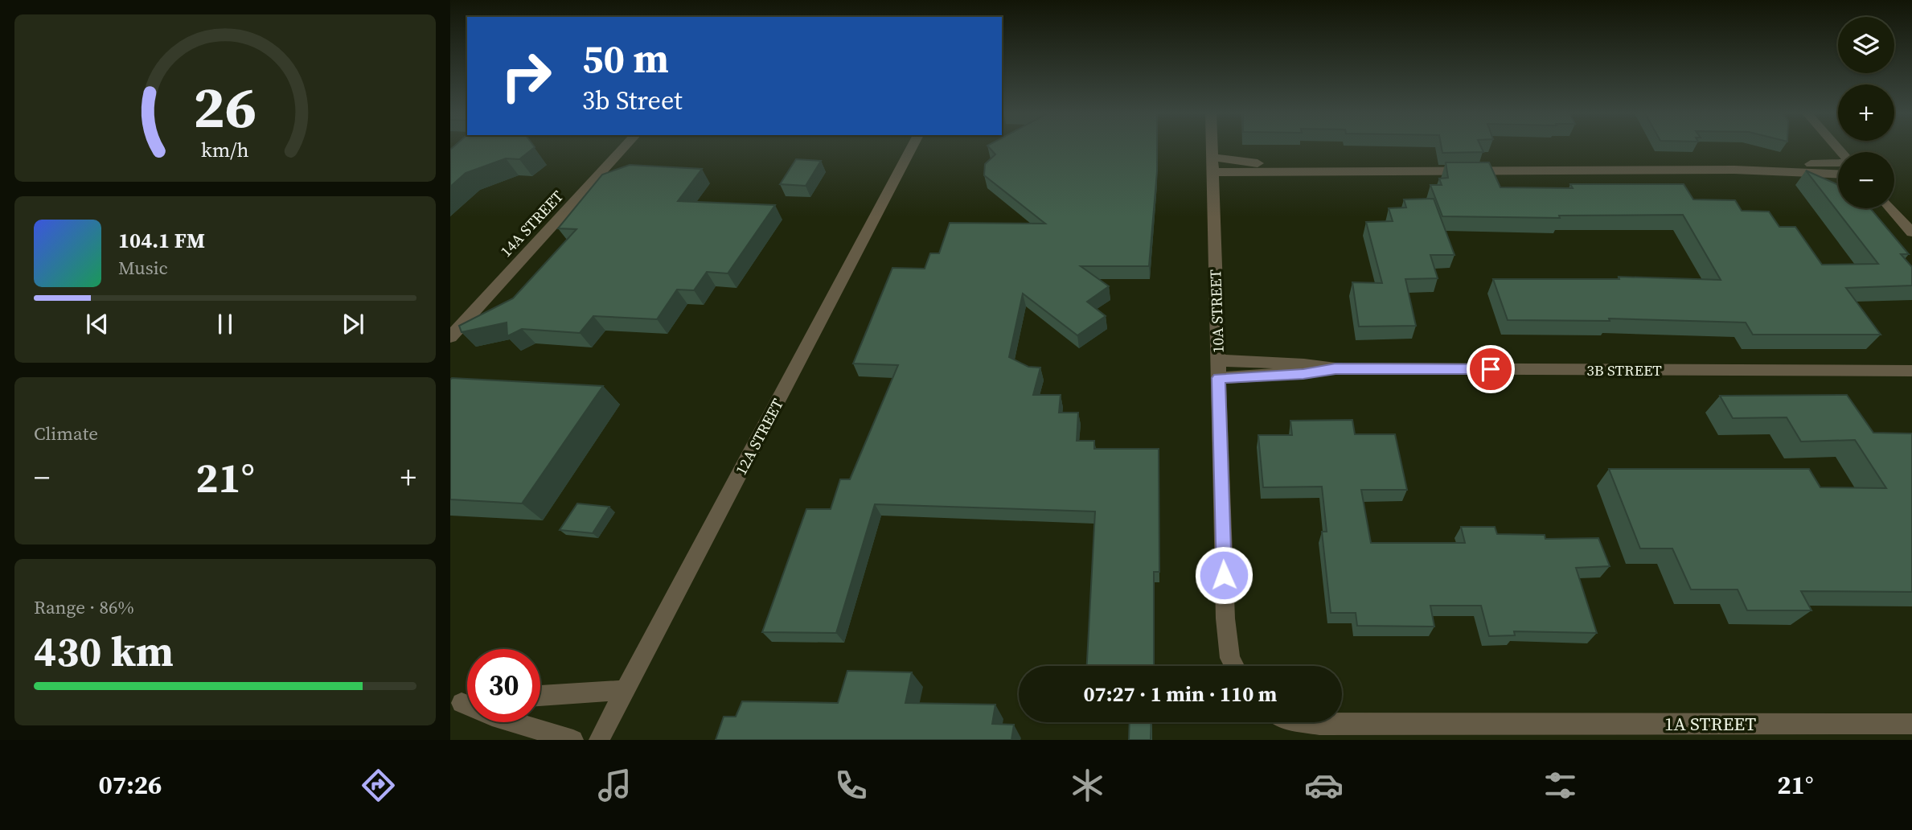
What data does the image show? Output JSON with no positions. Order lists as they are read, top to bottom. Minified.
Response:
{"streets":{"street":["14A STREET","10A STREET","3B STREET","12A STREET","1A STREET"]},"crossings":[["10A STREET","3B STREET"]],"page":{"map_buttons":["+","−"],"turn":["50 m","3b Street"],"song":["104.1 FM","Music"],"tile":["Climate",["Range · 86%","430 km"]],"heat":["−","21°","+"],"limit":"30","trip":"07:27 · 1 min · 110 m","tabs":["07:26","21°"],"gauge":["26","km/h"]}}
